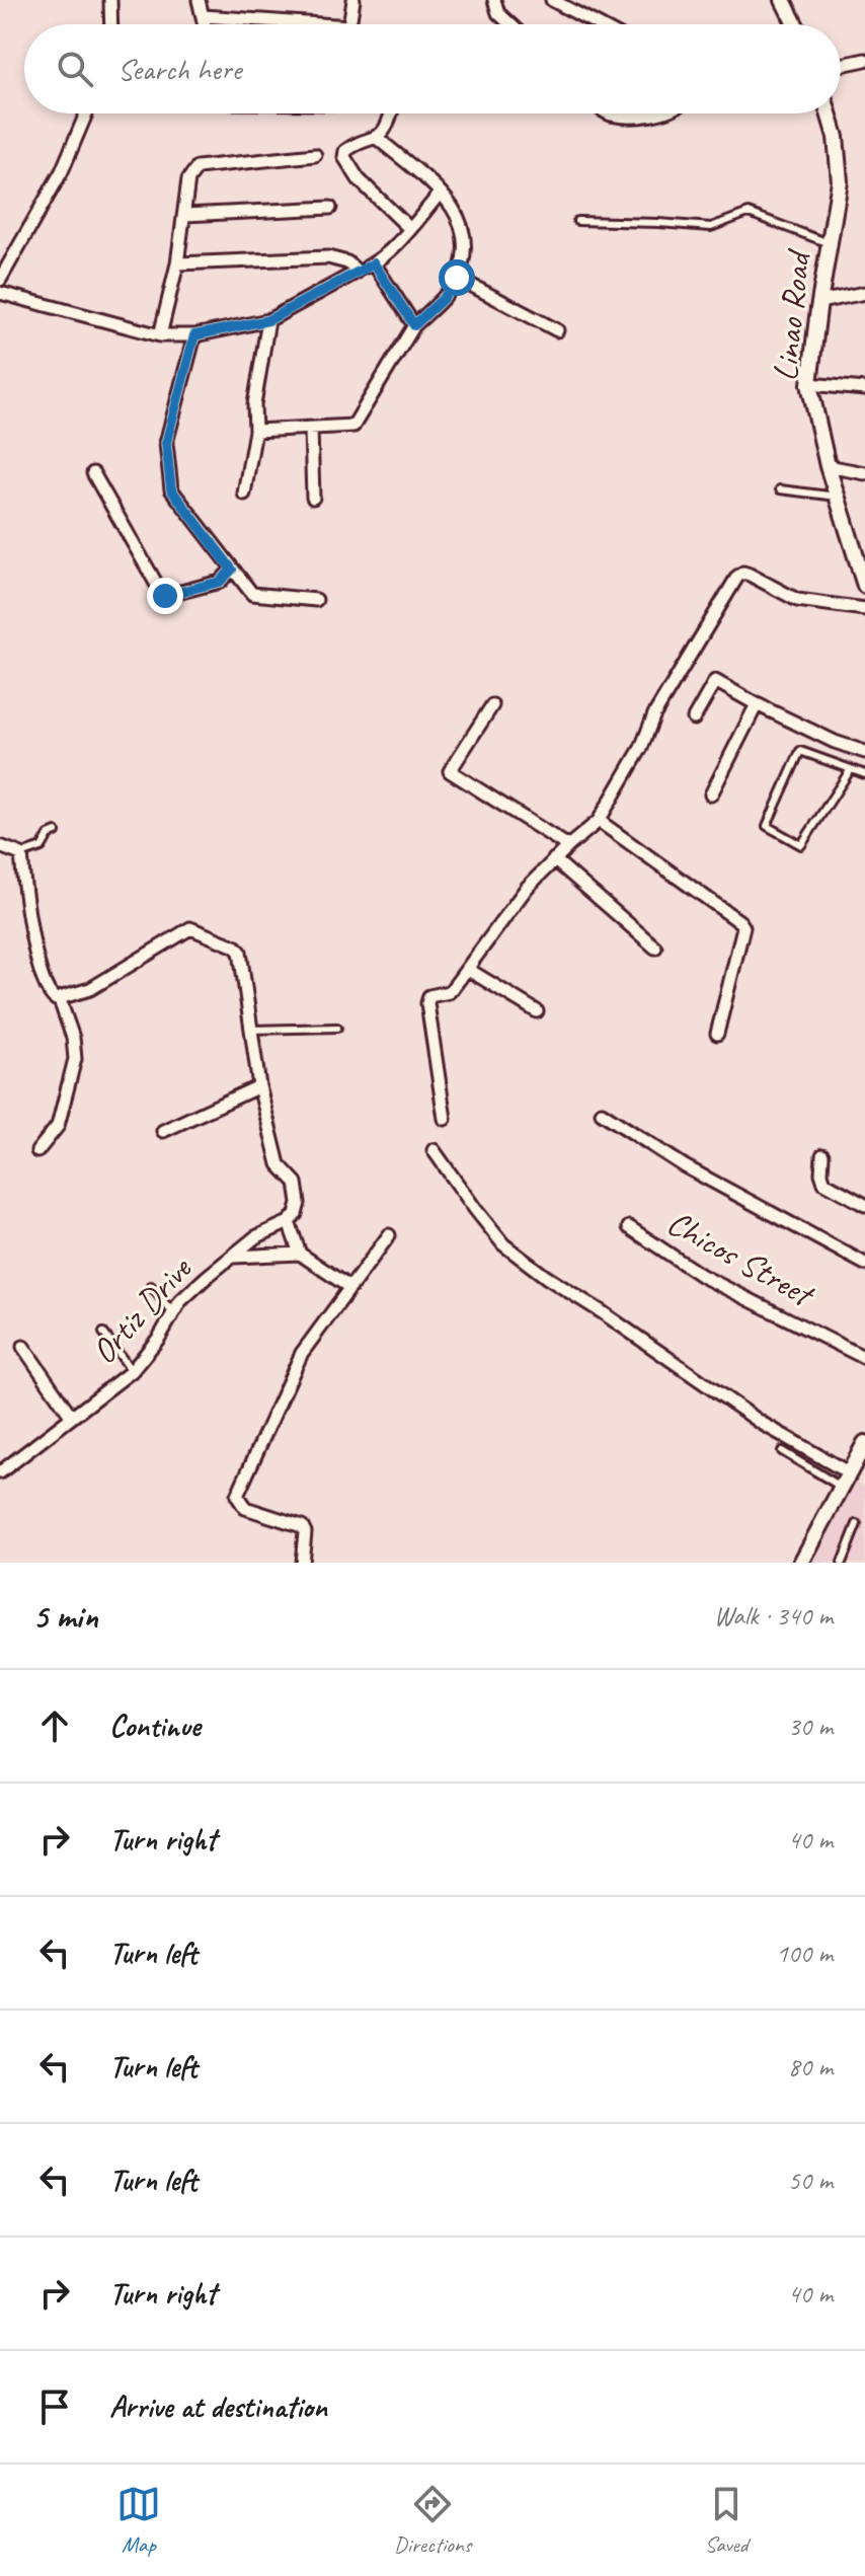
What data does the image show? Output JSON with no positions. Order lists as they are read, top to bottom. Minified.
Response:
{"streets":{"street":["Linao Road","Chicos Street","Ortiz Drive"]},"page":{"search":"Search here","heading":["5 min","Walk · 340 m"],"list":[["Continue","30 m"],["Turn right","40 m"],["Turn left","100 m"],["Turn left","80 m"],["Turn left","50 m"],["Turn right","40 m"],"Arrive at destination"],"nav":["Map","Directions","Saved"]}}
